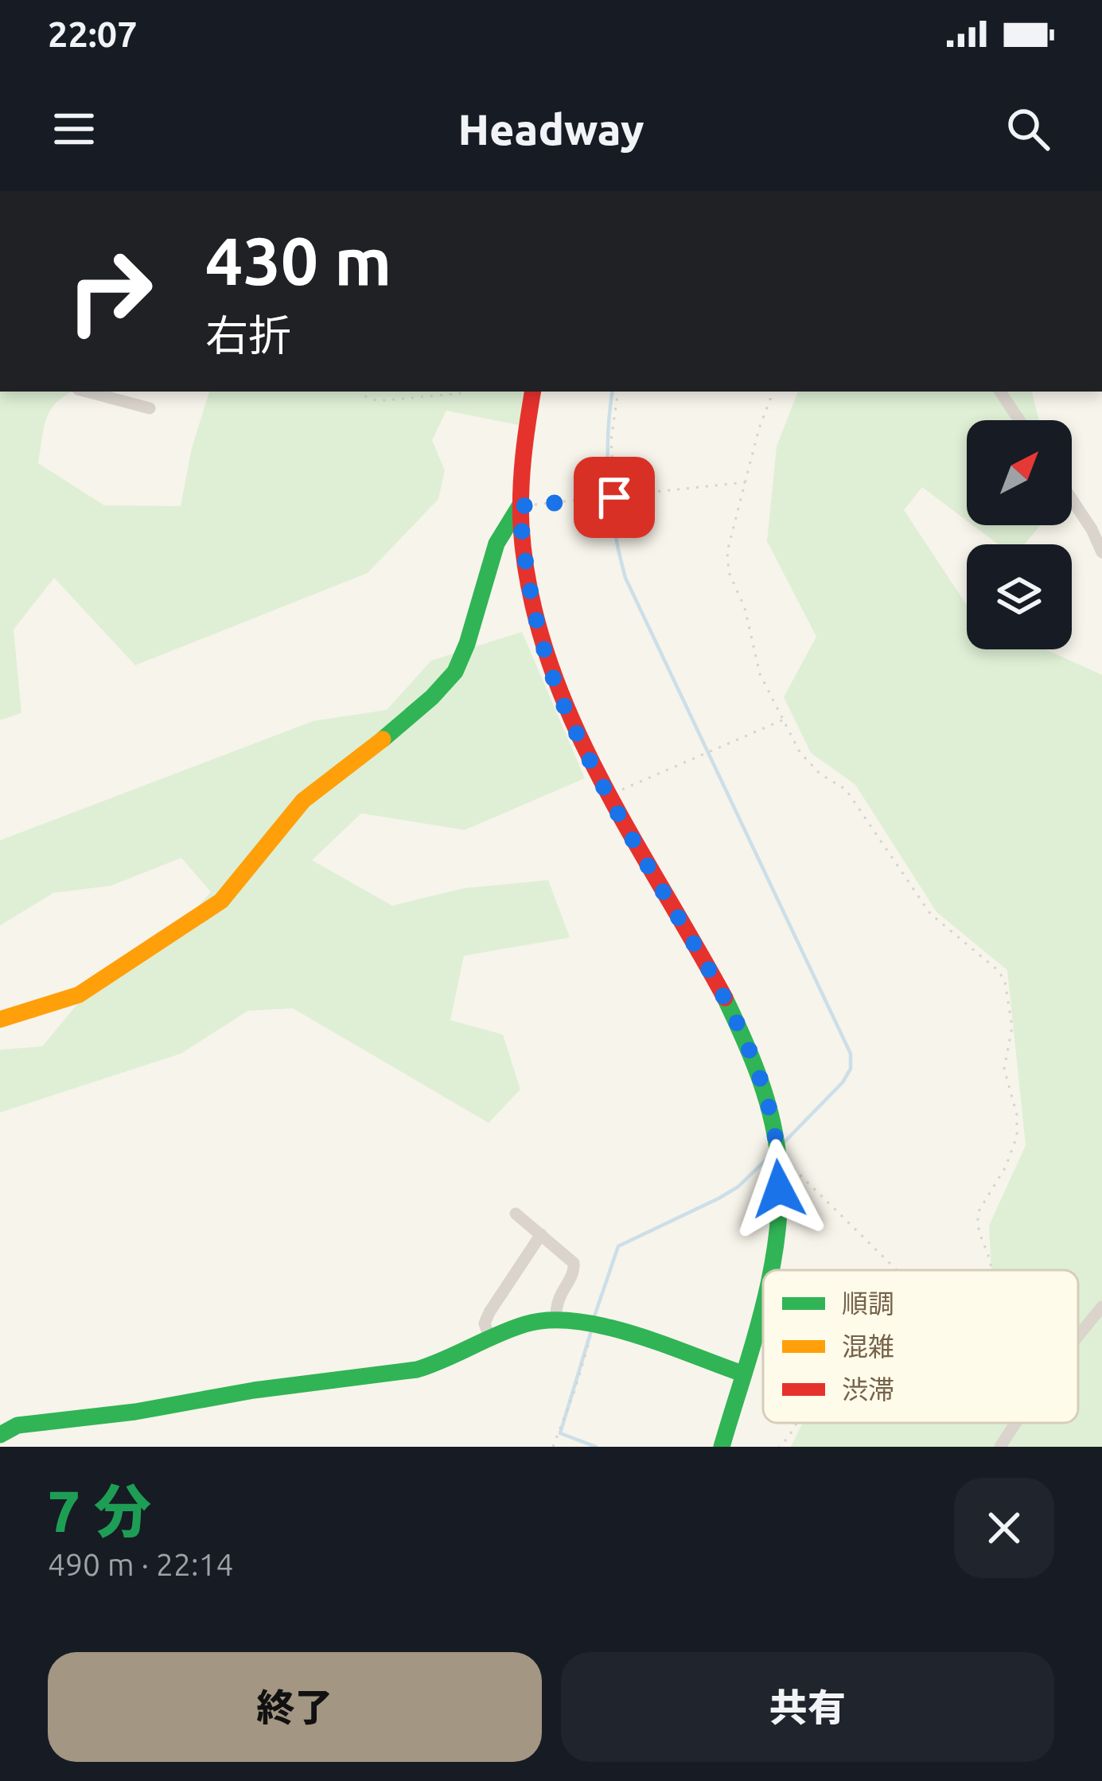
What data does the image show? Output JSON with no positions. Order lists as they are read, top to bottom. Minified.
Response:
{"legend":["順調","混雑","渋滞"],"north":"top right","page":{"status":"22:07","header":"Headway","turn":["430 m","右折"],"heading":["7 分","490 m · 22:14"],"buttons":["終了","共有"]}}
